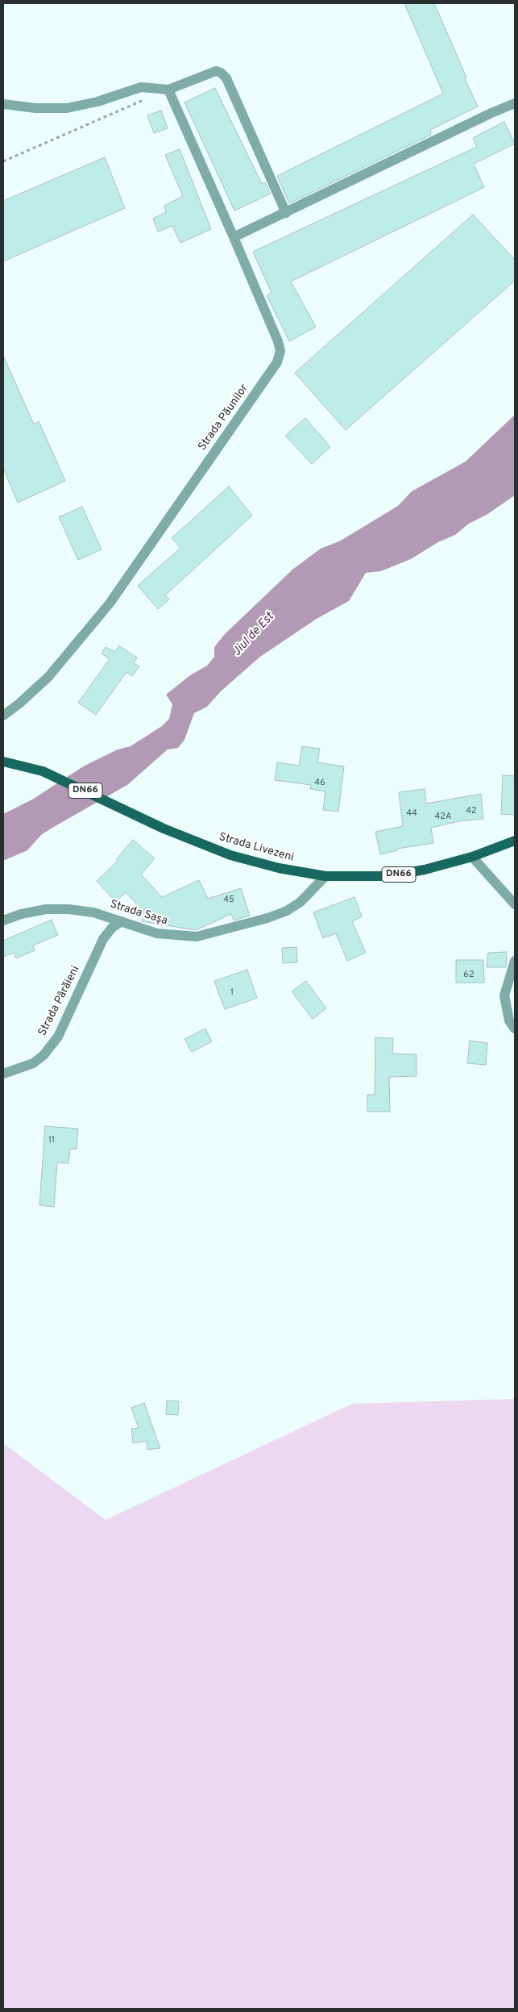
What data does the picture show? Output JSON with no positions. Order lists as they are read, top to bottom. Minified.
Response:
{"streets":{"main road":["DN66","Strada Livezeni"],"street":["Strada Păunilor","Strada Saşa","Strada Pârăieni"]},"crossings":[["Strada Livezeni","Strada Saşa"],["Strada Saşa","Strada Pârăieni"]],"water":["Jiul de Est"],"house_numbers":["46","42","44","42A","45","62","1","11"]}
